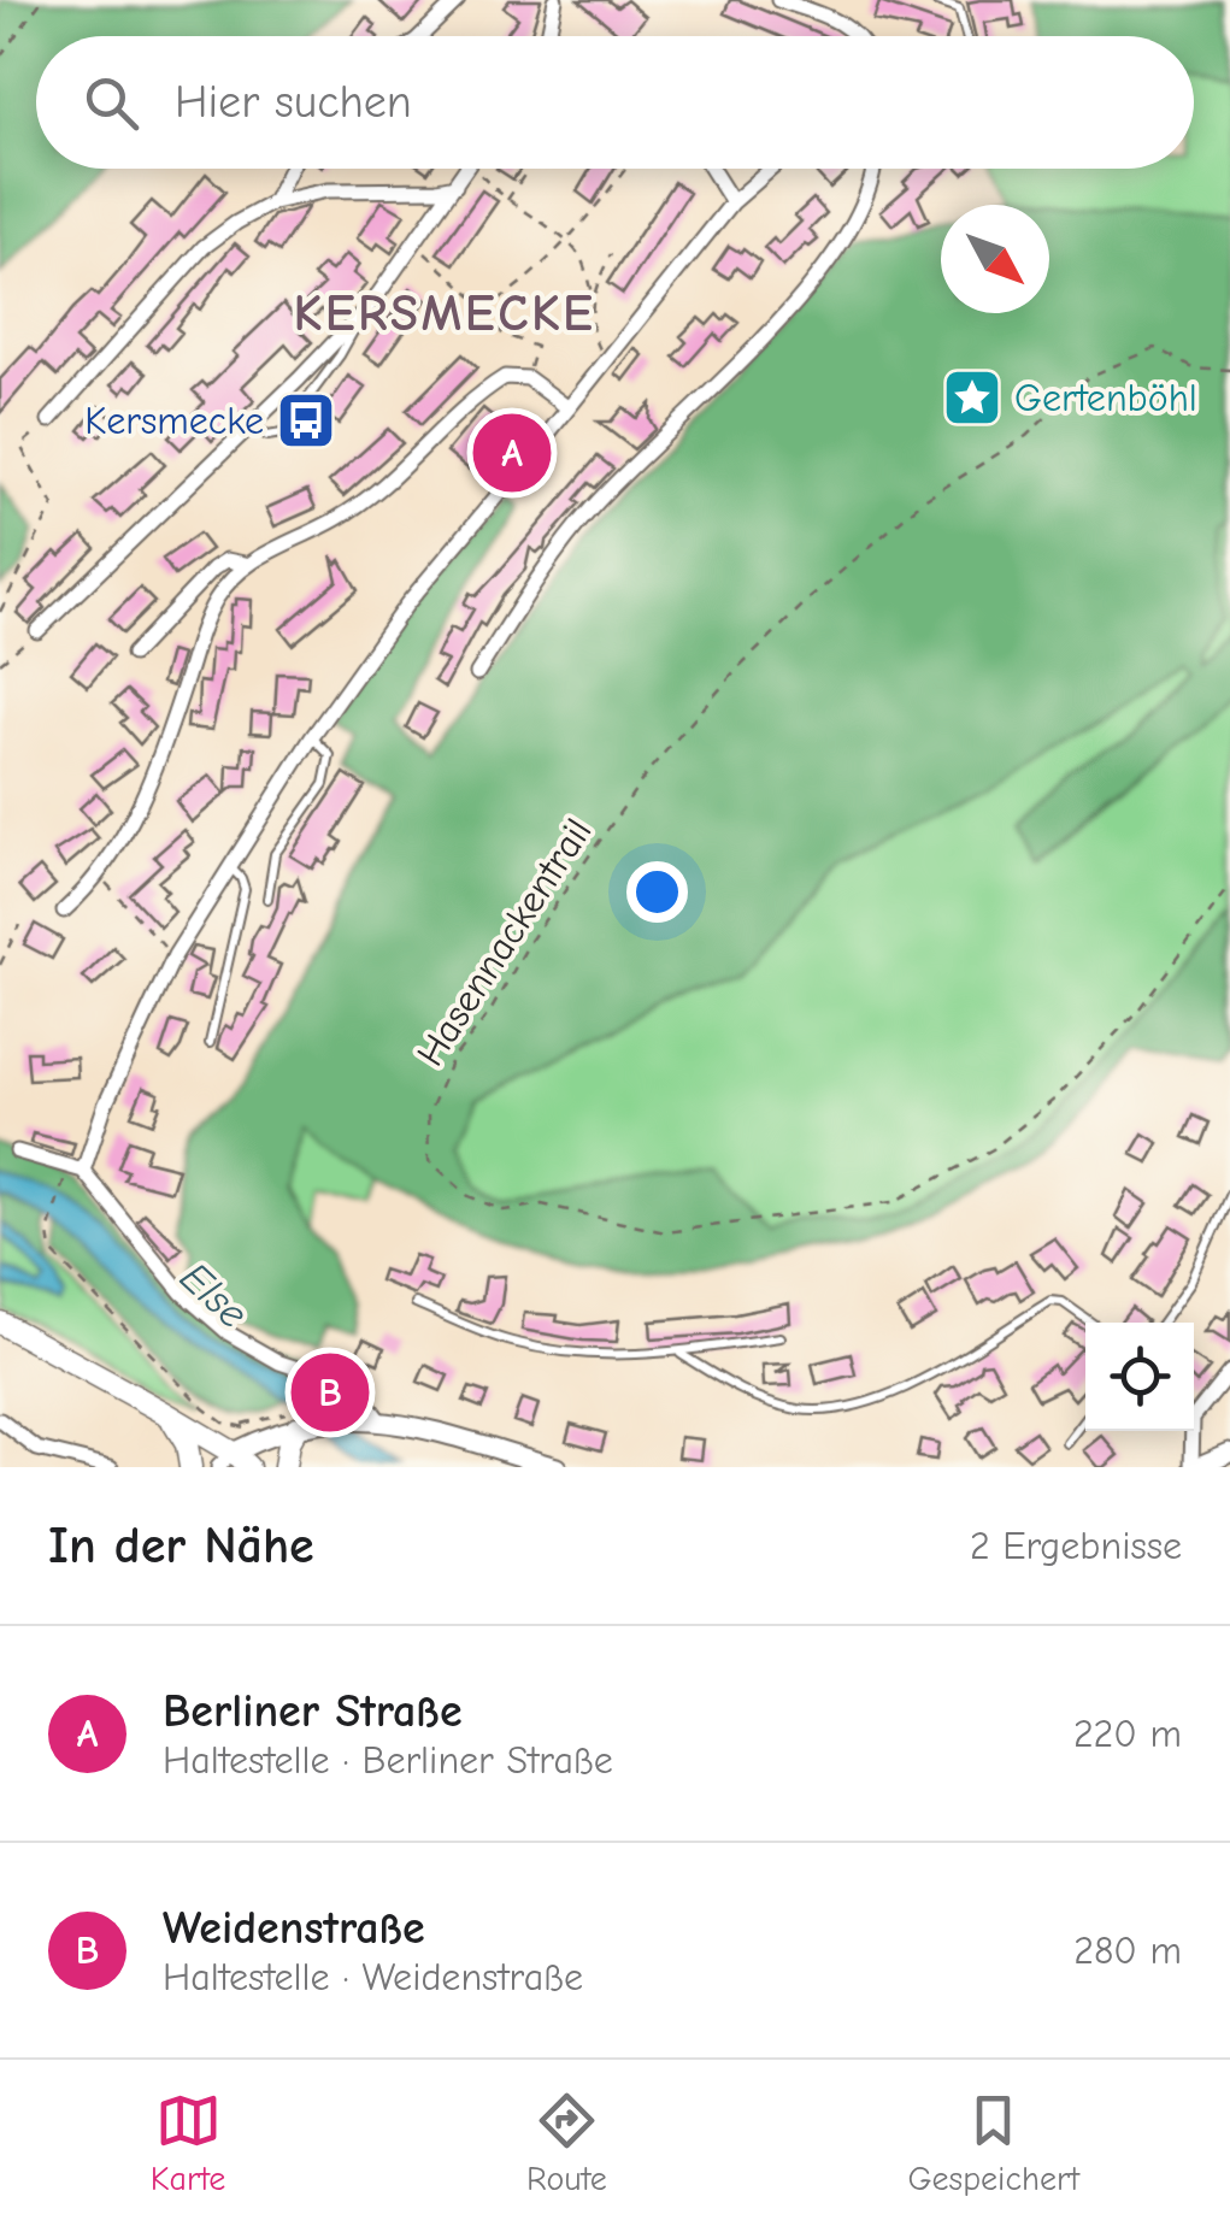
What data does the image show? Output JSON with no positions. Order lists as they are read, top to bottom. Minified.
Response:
{"streets":{"path":["Hasennackentrail"]},"districts":["KERSMECKE"],"water":["Else"],"places":{"place":["Gertenböhl"],"bus stop":["Kersmecke"]},"north":"bottom right","page":{"search":"Hier suchen","pins":["A","B"],"heading":["In der Nähe","2 Ergebnisse"],"list":[{"mark":"A","name":"Berliner Straße","note":"Haltestelle · Berliner Straße","value":"220 m"},{"mark":"B","name":"Weidenstraße","note":"Haltestelle · Weidenstraße","value":"280 m"}],"nav":["Karte","Route","Gespeichert"]}}
